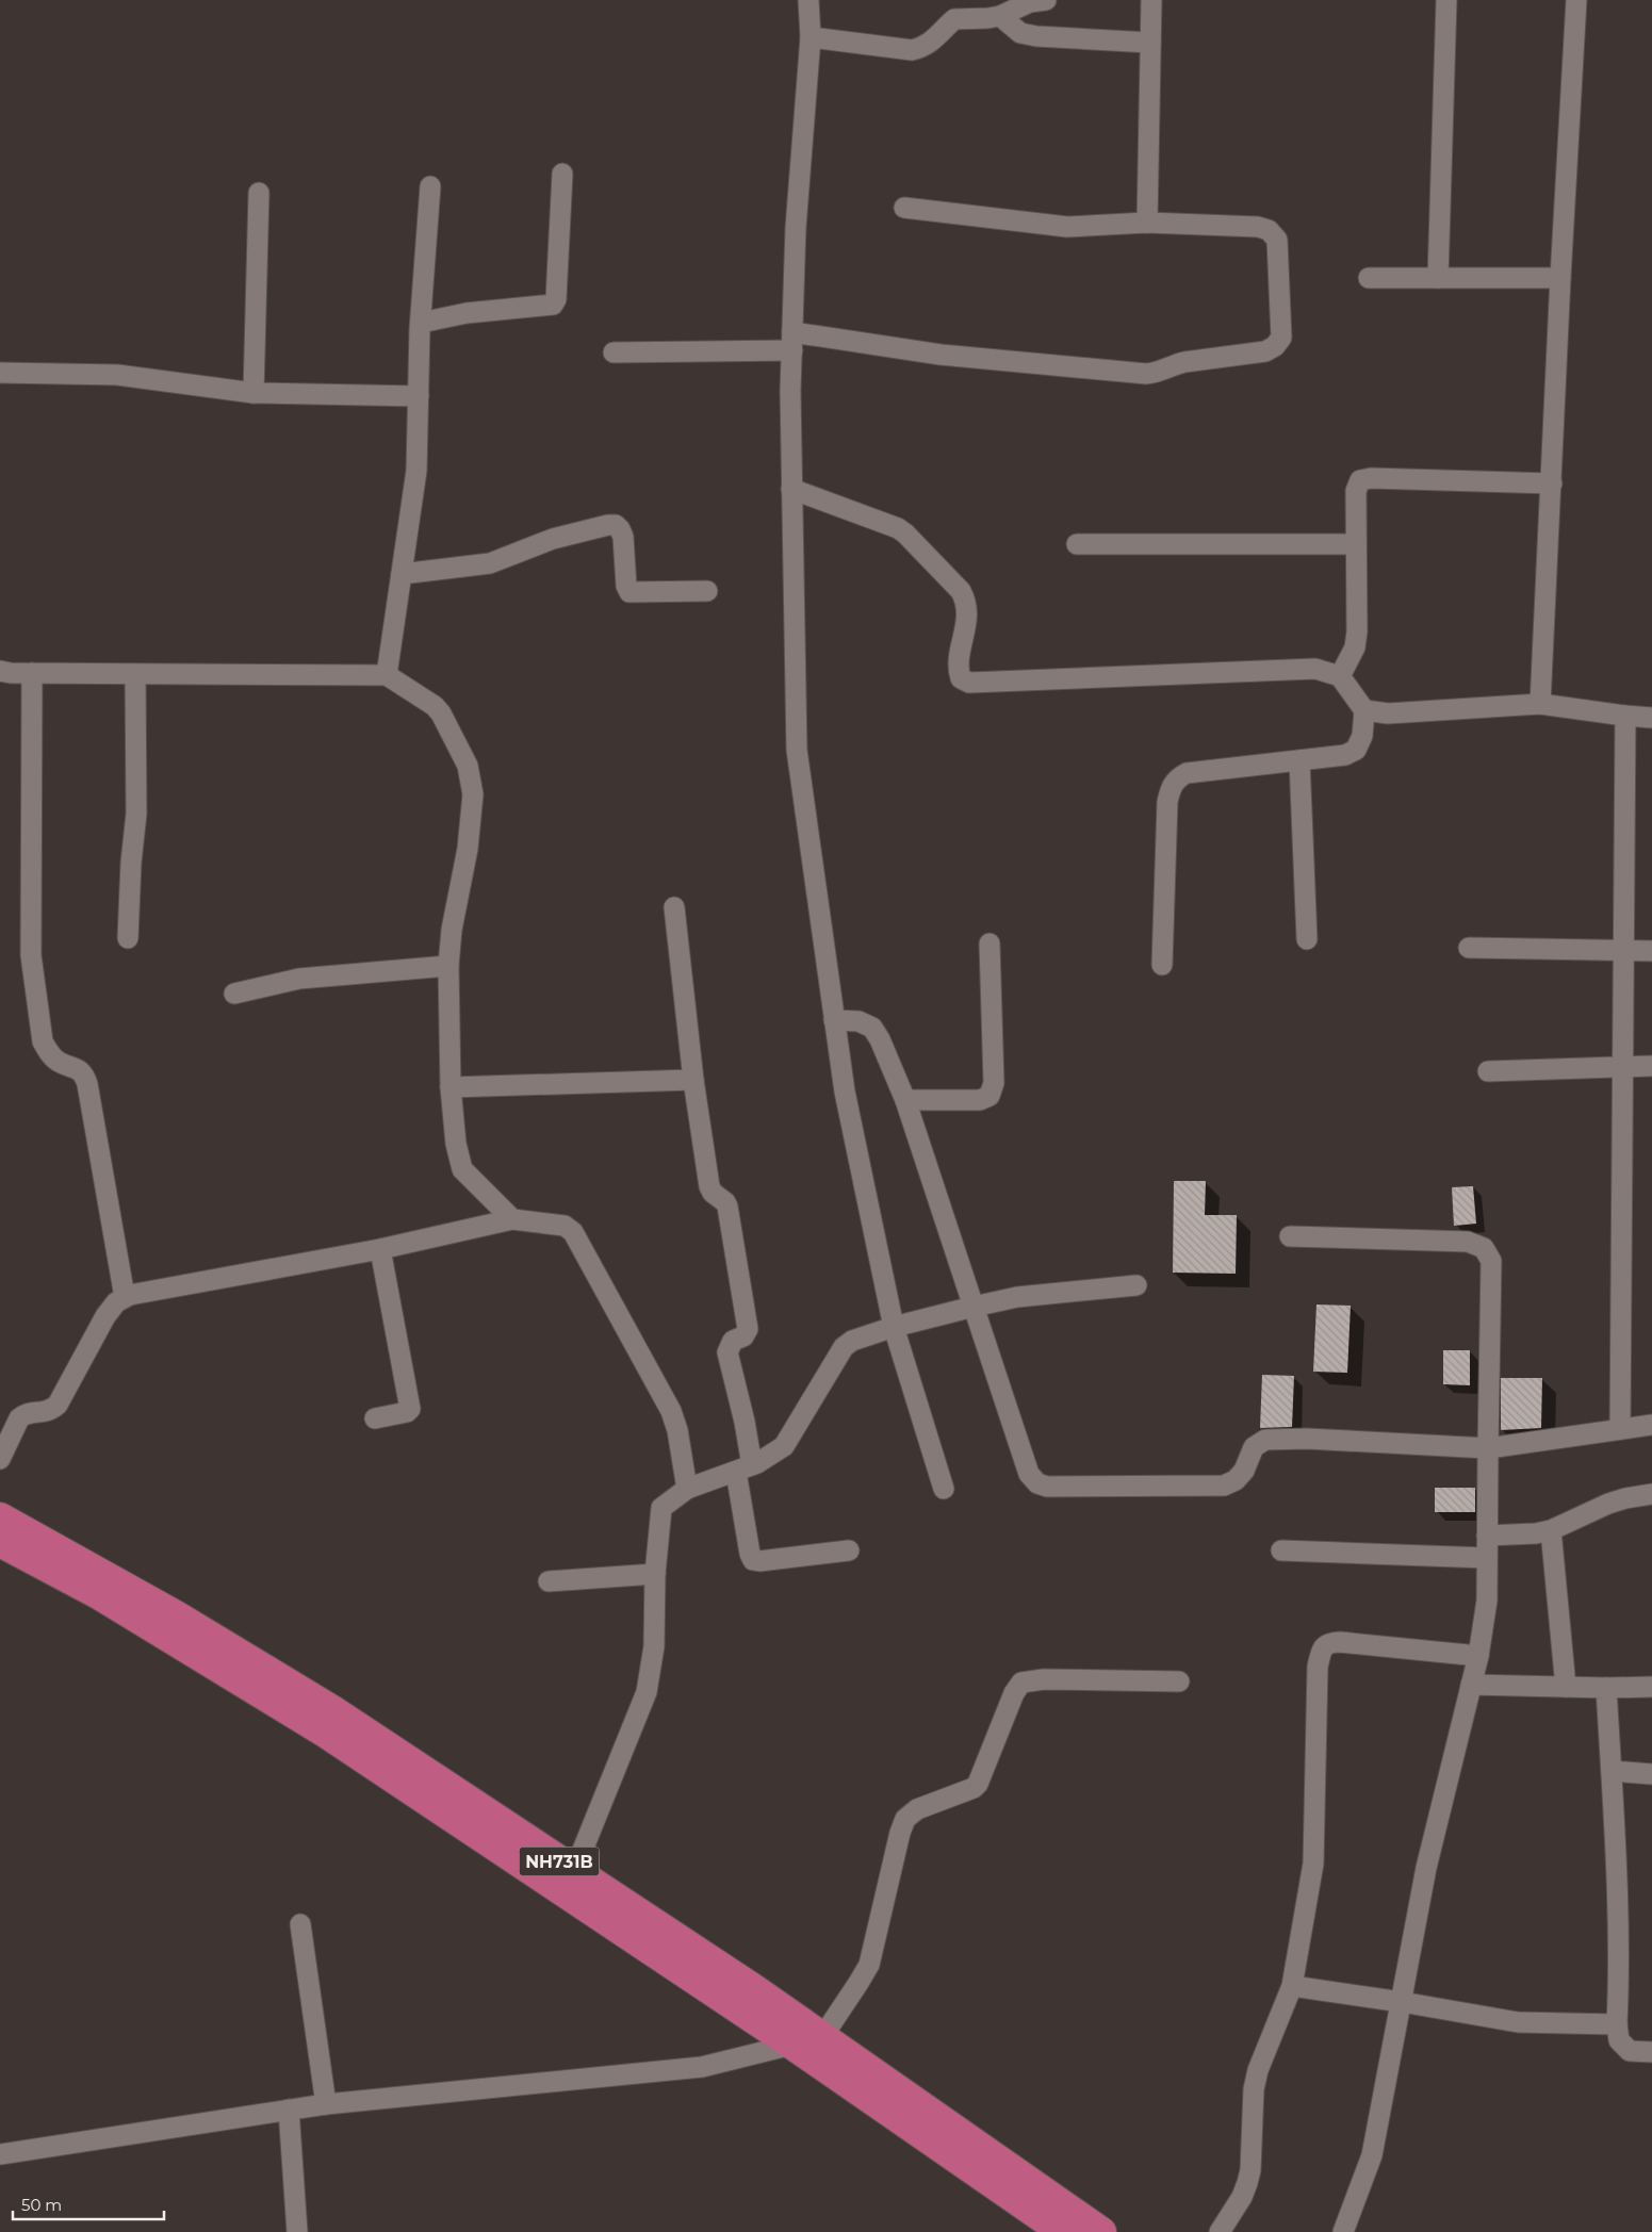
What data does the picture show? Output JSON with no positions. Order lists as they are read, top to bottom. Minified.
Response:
{"streets":{"highway":["NH731B"]},"scale_bar":"50 m"}
